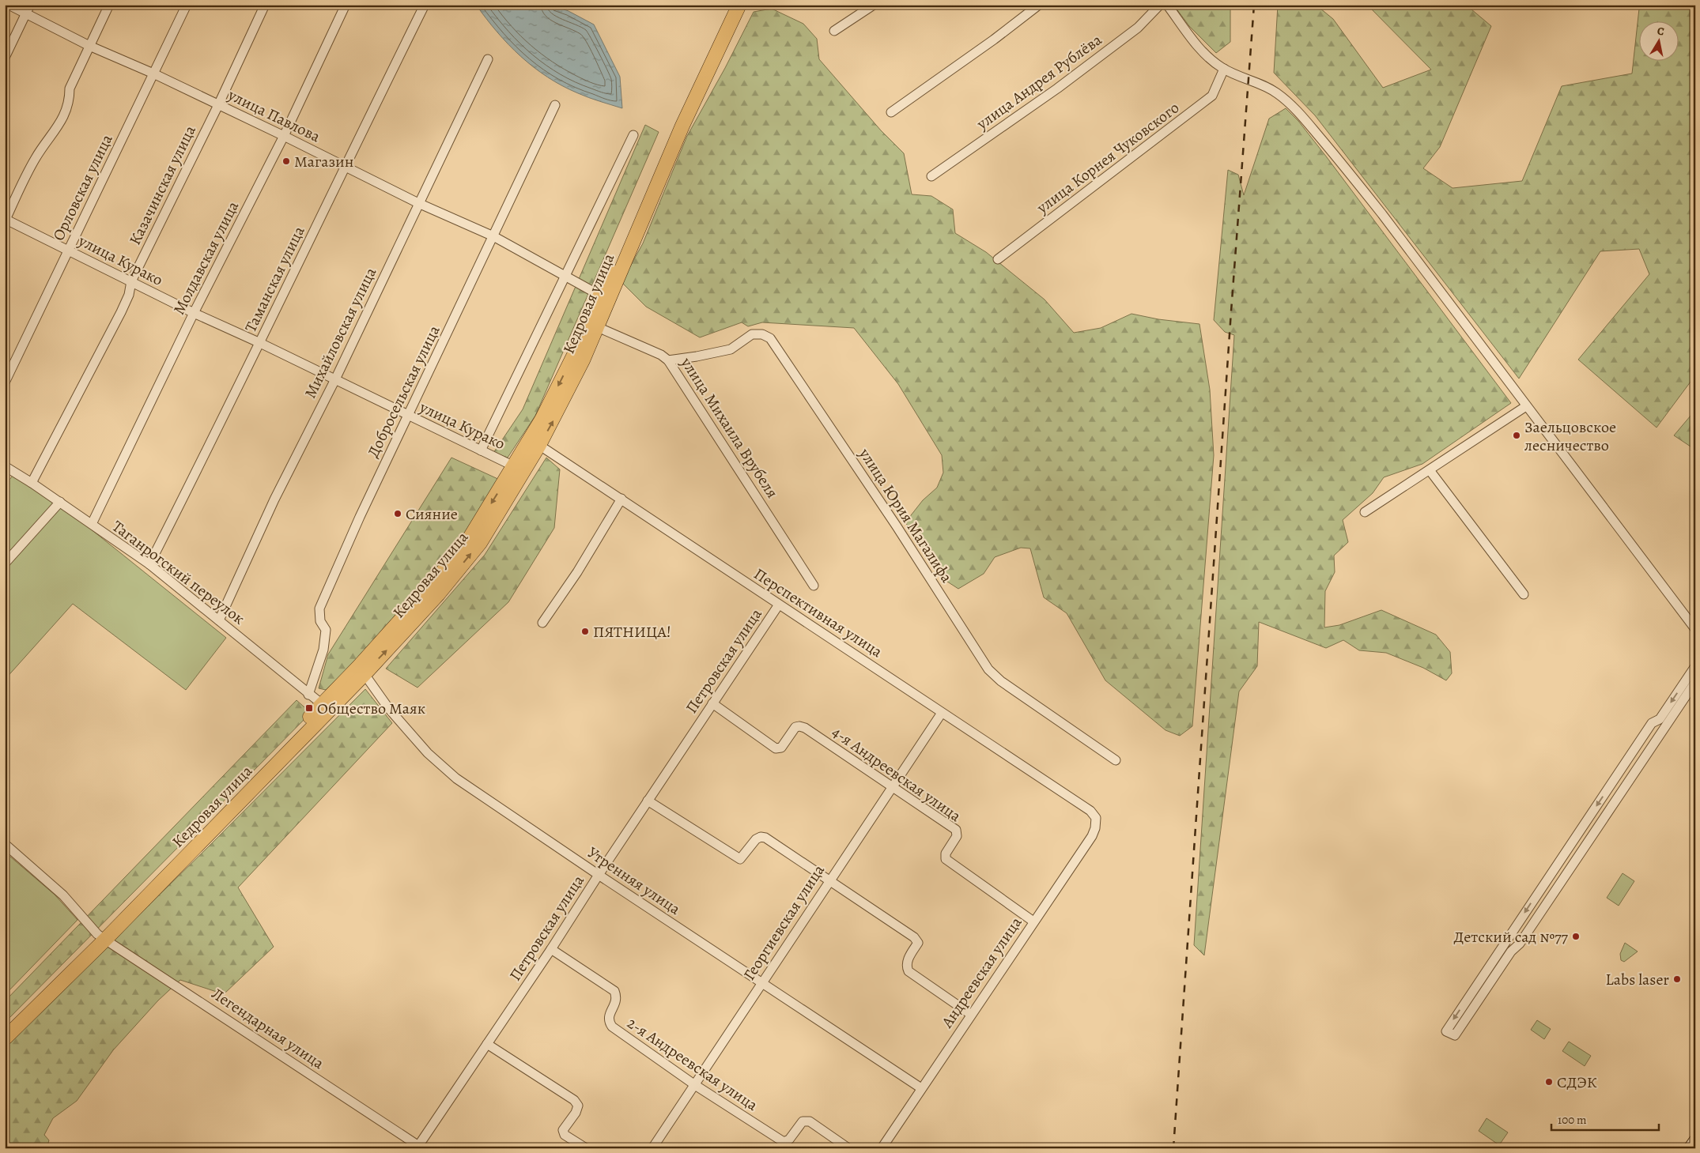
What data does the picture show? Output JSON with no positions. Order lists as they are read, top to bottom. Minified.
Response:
{"streets":{"main road":["Кедровая улица"],"street":["улица Андрея Рублёва","улица Павлова","улица Корнея Чуковского","Казачинская улица","Орловская улица","Молдавская улица","улица Курако","Таманская улица","Михайловская улица","Добросельская улица","улица Михаила Врубеля","улица Юрия Магалифа","Таганрогский переулок","Перспективная улица","Петровская улица","4-я Андреевская улица","Утренняя улица","Георгиевская улица","Андреевская улица","Легендарная улица","2-я Андреевская улица"]},"crossings":[["улица Павлова","Казачинская улица"],["улица Павлова","Орловская улица"],["улица Павлова","Молдавская улица"],["улица Павлова","Таманская улица"],["улица Павлова","Кедровая улица"],["улица Павлова","Михайловская улица"],["улица Павлова","Добросельская улица"],["Казачинская улица","улица Курако"],["Казачинская улица","Таганрогский переулок"],["Орловская улица","улица Курако"],["Молдавская улица","улица Курако"],["Молдавская улица","Таганрогский переулок"],["улица Курако","Таманская улица"],["улица Курако","Кедровая улица"],["улица Курако","Михайловская улица"],["улица Курако","Добросельская улица"],["Таманская улица","Таганрогский переулок"],["Кедровая улица","улица Михаила Врубеля"],["Кедровая улица","Таганрогский переулок"],["Кедровая улица","Перспективная улица"],["Кедровая улица","Утренняя улица"],["Кедровая улица","Легендарная улица"],["Михайловская улица","Таганрогский переулок"],["Добросельская улица","Таганрогский переулок"],["улица Михаила Врубеля","улица Юрия Магалифа"],["Перспективная улица","Петровская улица"],["Перспективная улица","Георгиевская улица"],["Перспективная улица","Андреевская улица"],["Петровская улица","4-я Андреевская улица"],["Петровская улица","Утренняя улица"],["Петровская улица","Легендарная улица"],["Петровская улица","2-я Андреевская улица"],["4-я Андреевская улица","Георгиевская улица"],["4-я Андреевская улица","Андреевская улица"],["Утренняя улица","Георгиевская улица"],["Утренняя улица","Андреевская улица"],["Георгиевская улица","2-я Андреевская улица"]],"places":{"other":["Магазин","Заельцовское лесничество","Сияние","ПЯТНИЦА!","Детский сад №77","Labs laser","СДЭК"],"transit":["Общество Маяк"]},"scale_bar":"100 m","north":"top"}
